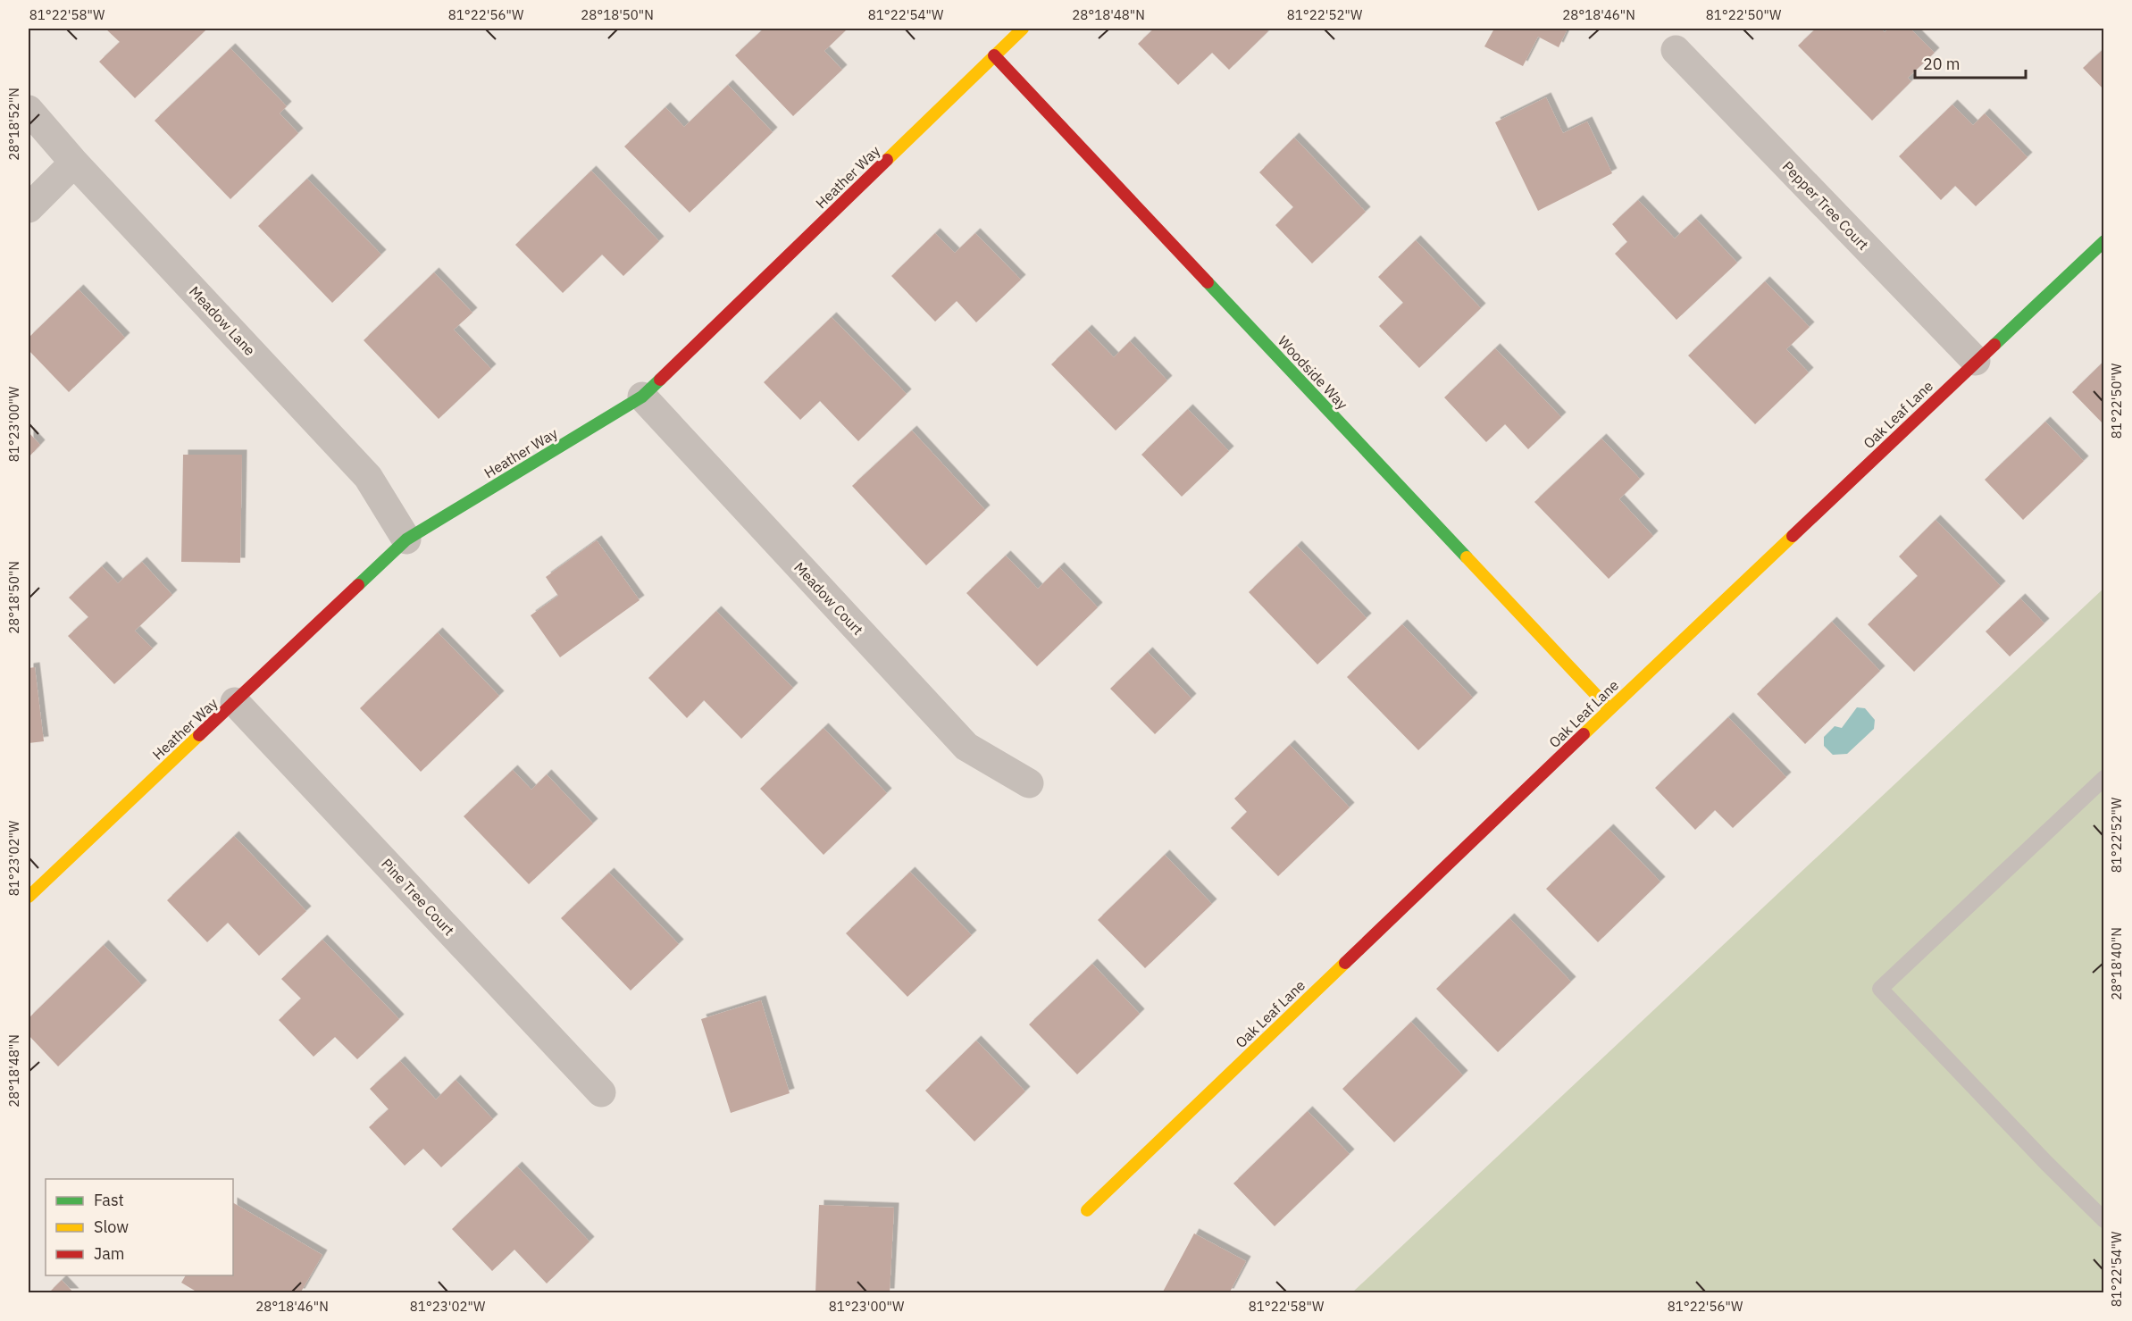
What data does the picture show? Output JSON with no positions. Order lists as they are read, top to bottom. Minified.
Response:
{"streets":{"street":["Heather Way","Pepper Tree Court","Meadow Lane","Woodside Way","Oak Leaf Lane","Meadow Court","Pine Tree Court"]},"crossings":[["Heather Way","Meadow Lane"],["Heather Way","Woodside Way"],["Heather Way","Meadow Court"],["Heather Way","Pine Tree Court"],["Pepper Tree Court","Oak Leaf Lane"],["Woodside Way","Oak Leaf Lane"]],"legend":["Fast","Slow","Jam"],"scale_bar":"20 m","coordinates":["81°22'58\"W","81°22'56\"W","28°18'50\"N","81°22'54\"W","28°18'48\"N","81°22'52\"W","28°18'46\"N","81°22'50\"W","28°18'52\"N","81°23'00\"W","81°23'02\"W","28°18'40\"N"]}
